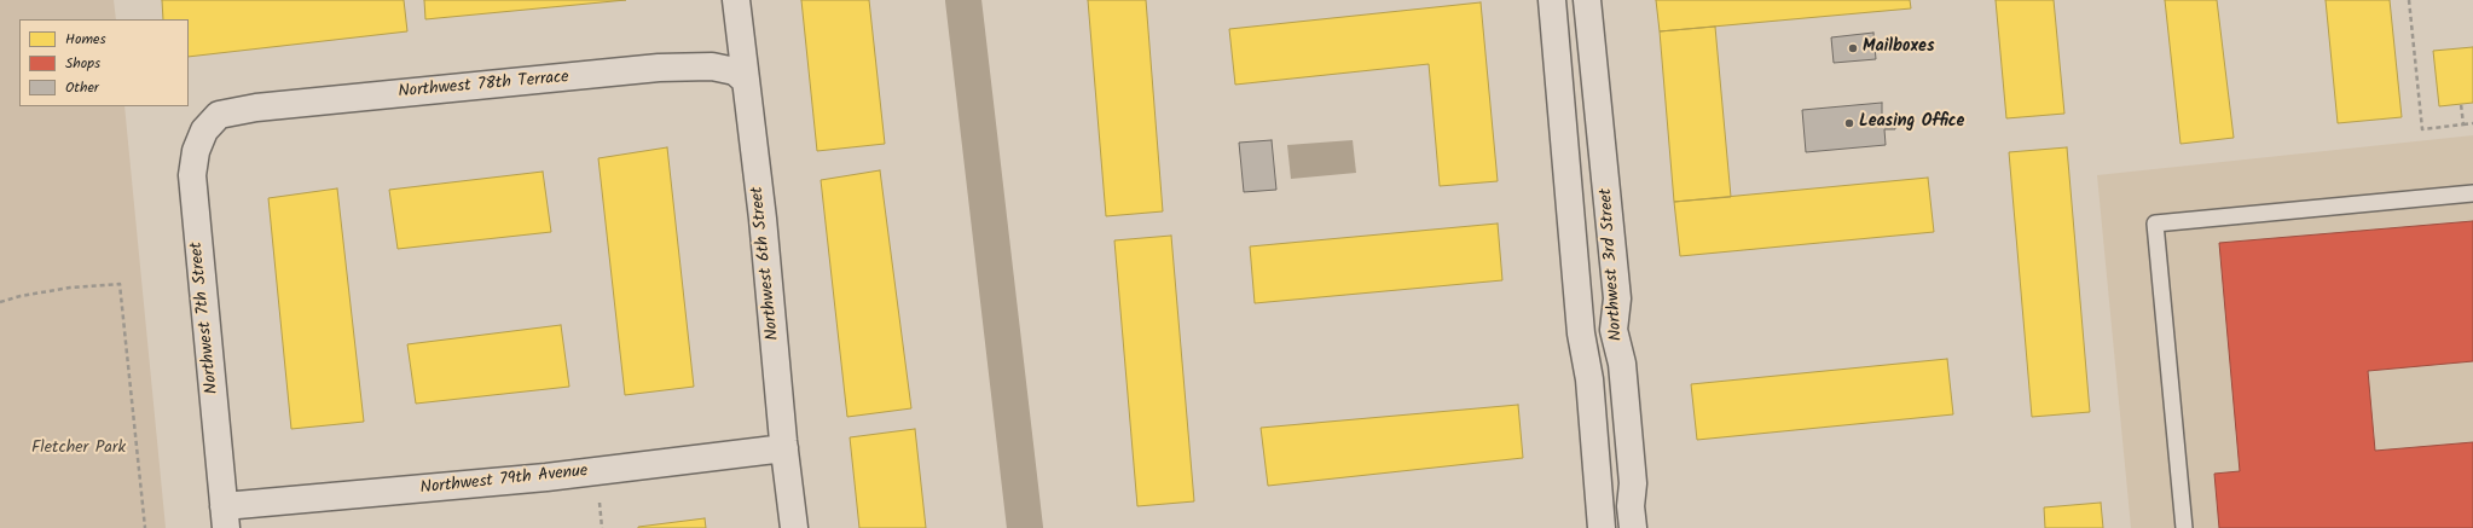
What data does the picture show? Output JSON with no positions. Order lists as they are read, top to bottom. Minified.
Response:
{"streets":{"street":["Northwest 78th Terrace","Northwest 6th Street","Northwest 3rd Street","Northwest 7th Street","Northwest 79th Avenue"]},"crossings":[["Northwest 78th Terrace","Northwest 6th Street"],["Northwest 78th Terrace","Northwest 7th Street"],["Northwest 6th Street","Northwest 79th Avenue"],["Northwest 7th Street","Northwest 79th Avenue"]],"parks":["Fletcher Park"],"places":["Mailboxes","Leasing Office"],"legend":["Homes","Shops","Other"]}
